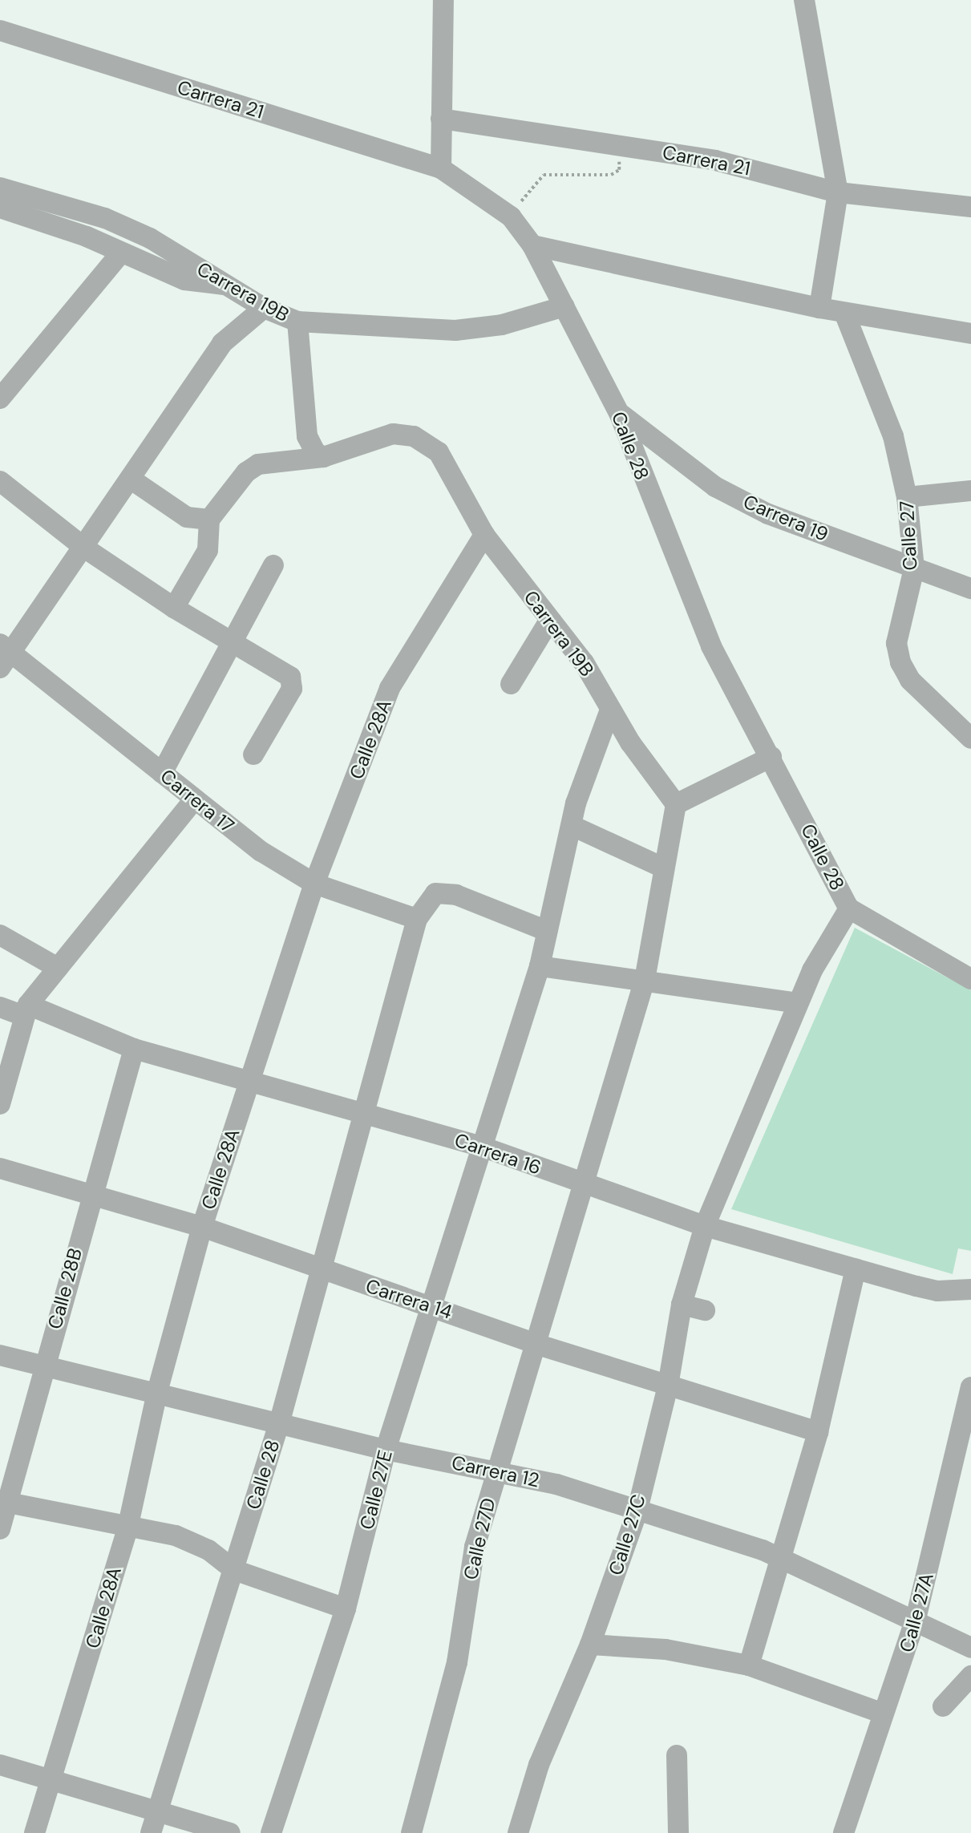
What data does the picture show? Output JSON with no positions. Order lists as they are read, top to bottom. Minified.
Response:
{"streets":{"street":["Carrera 21","Carrera 19B","Calle 28","Carrera 19","Calle 27","Calle 28A","Carrera 17","Carrera 16","Calle 28B","Carrera 14","Carrera 12","Calle 27E","Calle 27C","Calle 27D","Calle 27A"]},"crossings":[["Carrera 21","Calle 28"],["Carrera 19B","Calle 28"],["Carrera 19B","Calle 28A"],["Calle 28","Carrera 19"],["Calle 28","Carrera 16"],["Calle 28","Carrera 14"],["Calle 28","Carrera 12"],["Calle 28","Calle 27C"],["Carrera 19","Calle 27"],["Calle 28A","Carrera 17"],["Calle 28A","Carrera 16"],["Calle 28A","Carrera 14"],["Calle 28A","Carrera 12"],["Carrera 16","Calle 28B"],["Carrera 16","Calle 27E"],["Carrera 16","Calle 27C"],["Carrera 16","Calle 27D"],["Calle 28B","Carrera 14"],["Calle 28B","Carrera 12"],["Carrera 14","Calle 27E"],["Carrera 14","Calle 27C"],["Carrera 14","Calle 27D"],["Carrera 12","Calle 27E"],["Carrera 12","Calle 27C"],["Carrera 12","Calle 27D"],["Carrera 12","Calle 27A"]]}
